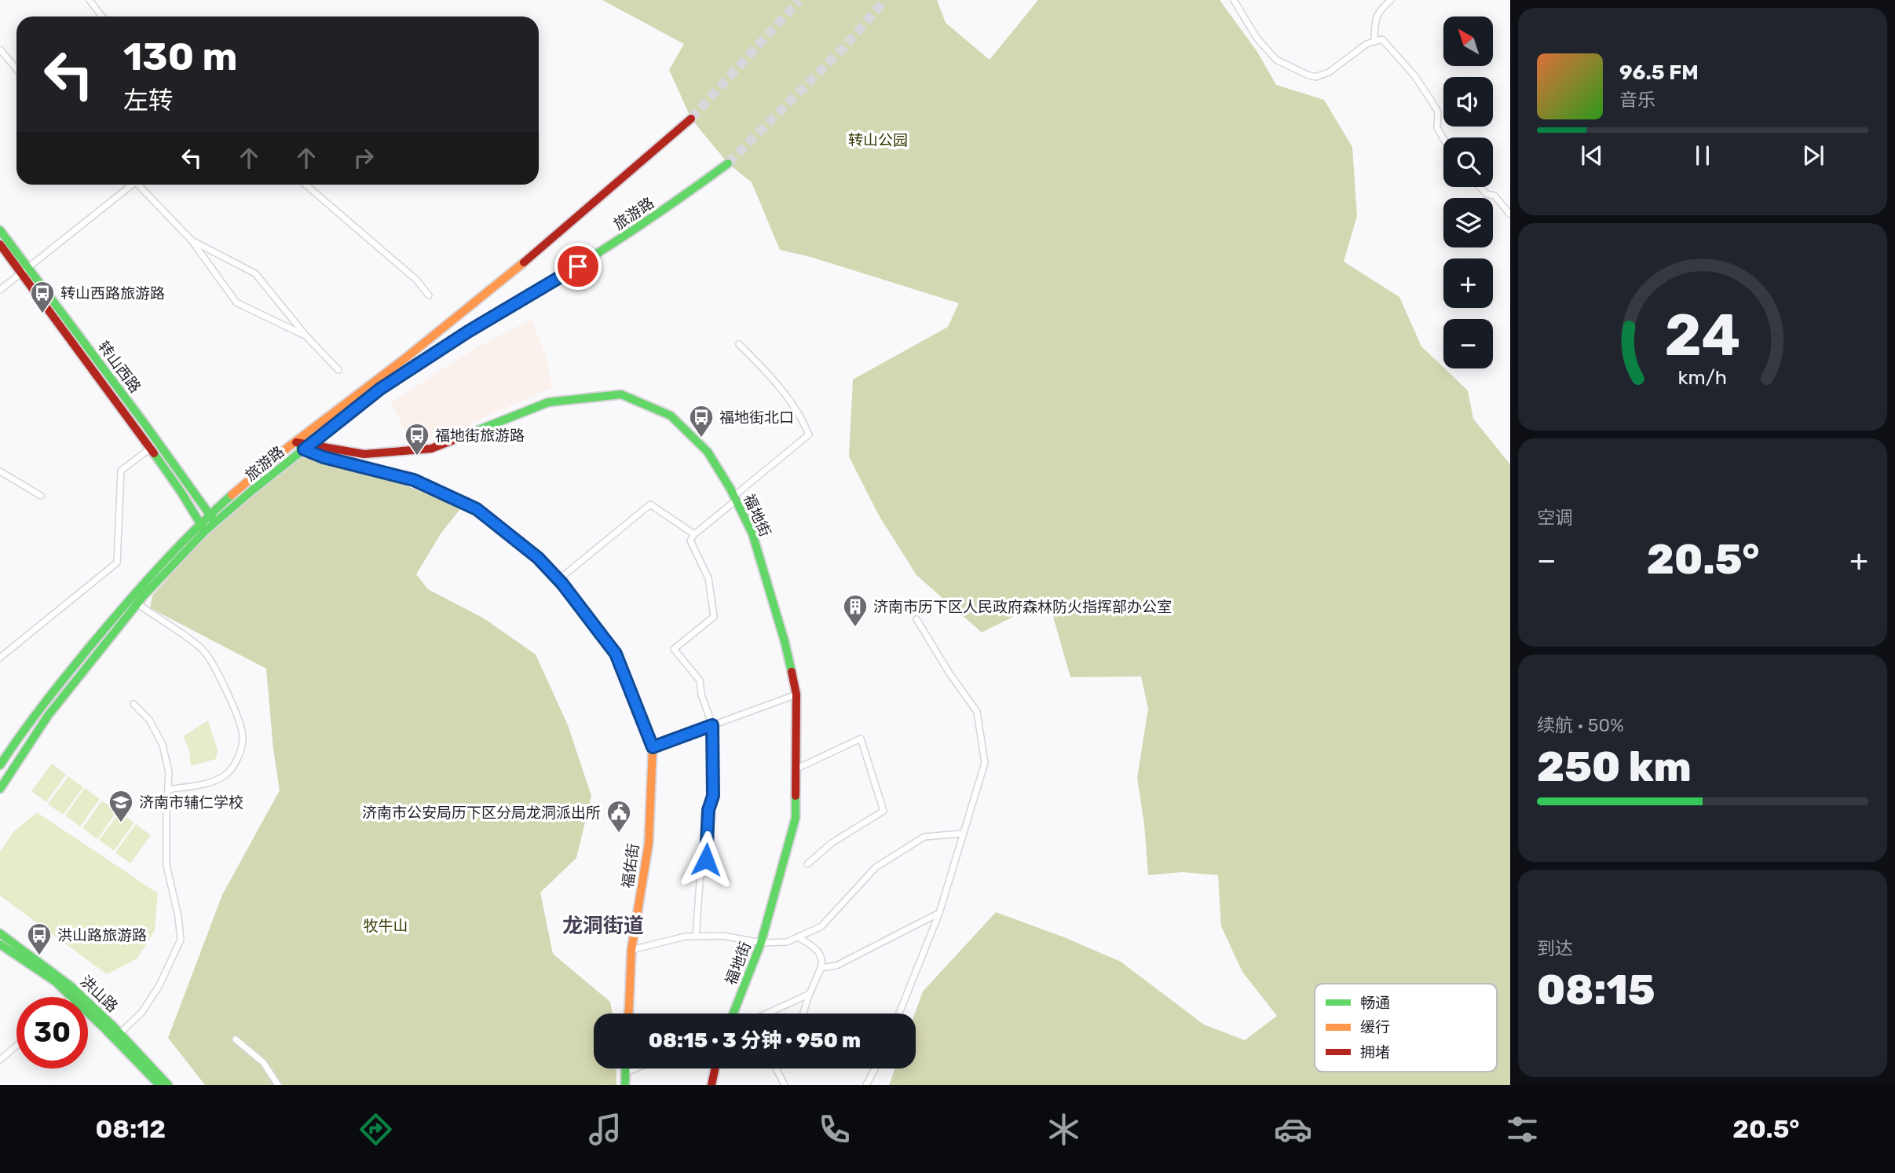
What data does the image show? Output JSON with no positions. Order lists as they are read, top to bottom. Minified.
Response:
{"streets":{"main road":["旅游路","转山西路","福地街","福佑街","洪山路"]},"crossings":[["旅游路","转山西路"],["旅游路","福地街"],["旅游路","福佑街"],["福地街","福佑街"]],"districts":["龙洞街道"],"parks":["转山公园","牧牛山"],"places":{"bus stop":["转山西路旅游路","福地街北口","福地街旅游路","洪山路旅游路"],"building":["济南市历下区人民政府森林防火指挥部办公室"],"school or university":["济南市辅仁学校"],"public building":["济南市公安局历下区分局龙洞派出所"]},"legend":["畅通","缓行","拥堵"],"north":"top left","page":{"map_buttons":["+","−"],"turn":["130 m","左转"],"song":["96.5 FM","音乐"],"tile":["空调",["续航 · 50%","250 km"],["到达","08:15"]],"heat":["−","20.5°","+"],"limit":"30","trip":"08:15 · 3 分钟 · 950 m","tabs":["08:12","20.5°"],"gauge":["24","km/h"]}}
